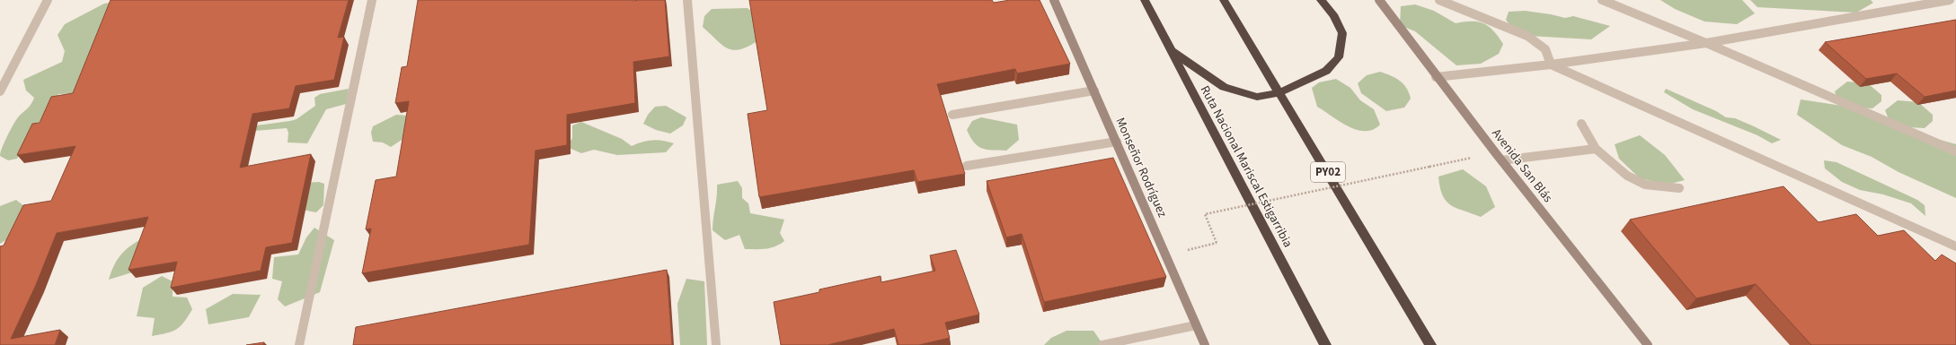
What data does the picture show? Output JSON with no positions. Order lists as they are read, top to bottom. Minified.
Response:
{"streets":{"highway":["Ruta Nacional Mariscal Estigarribia","PY02"],"street":["Avenida San Blás","Monseñor Rodríguez"]}}
